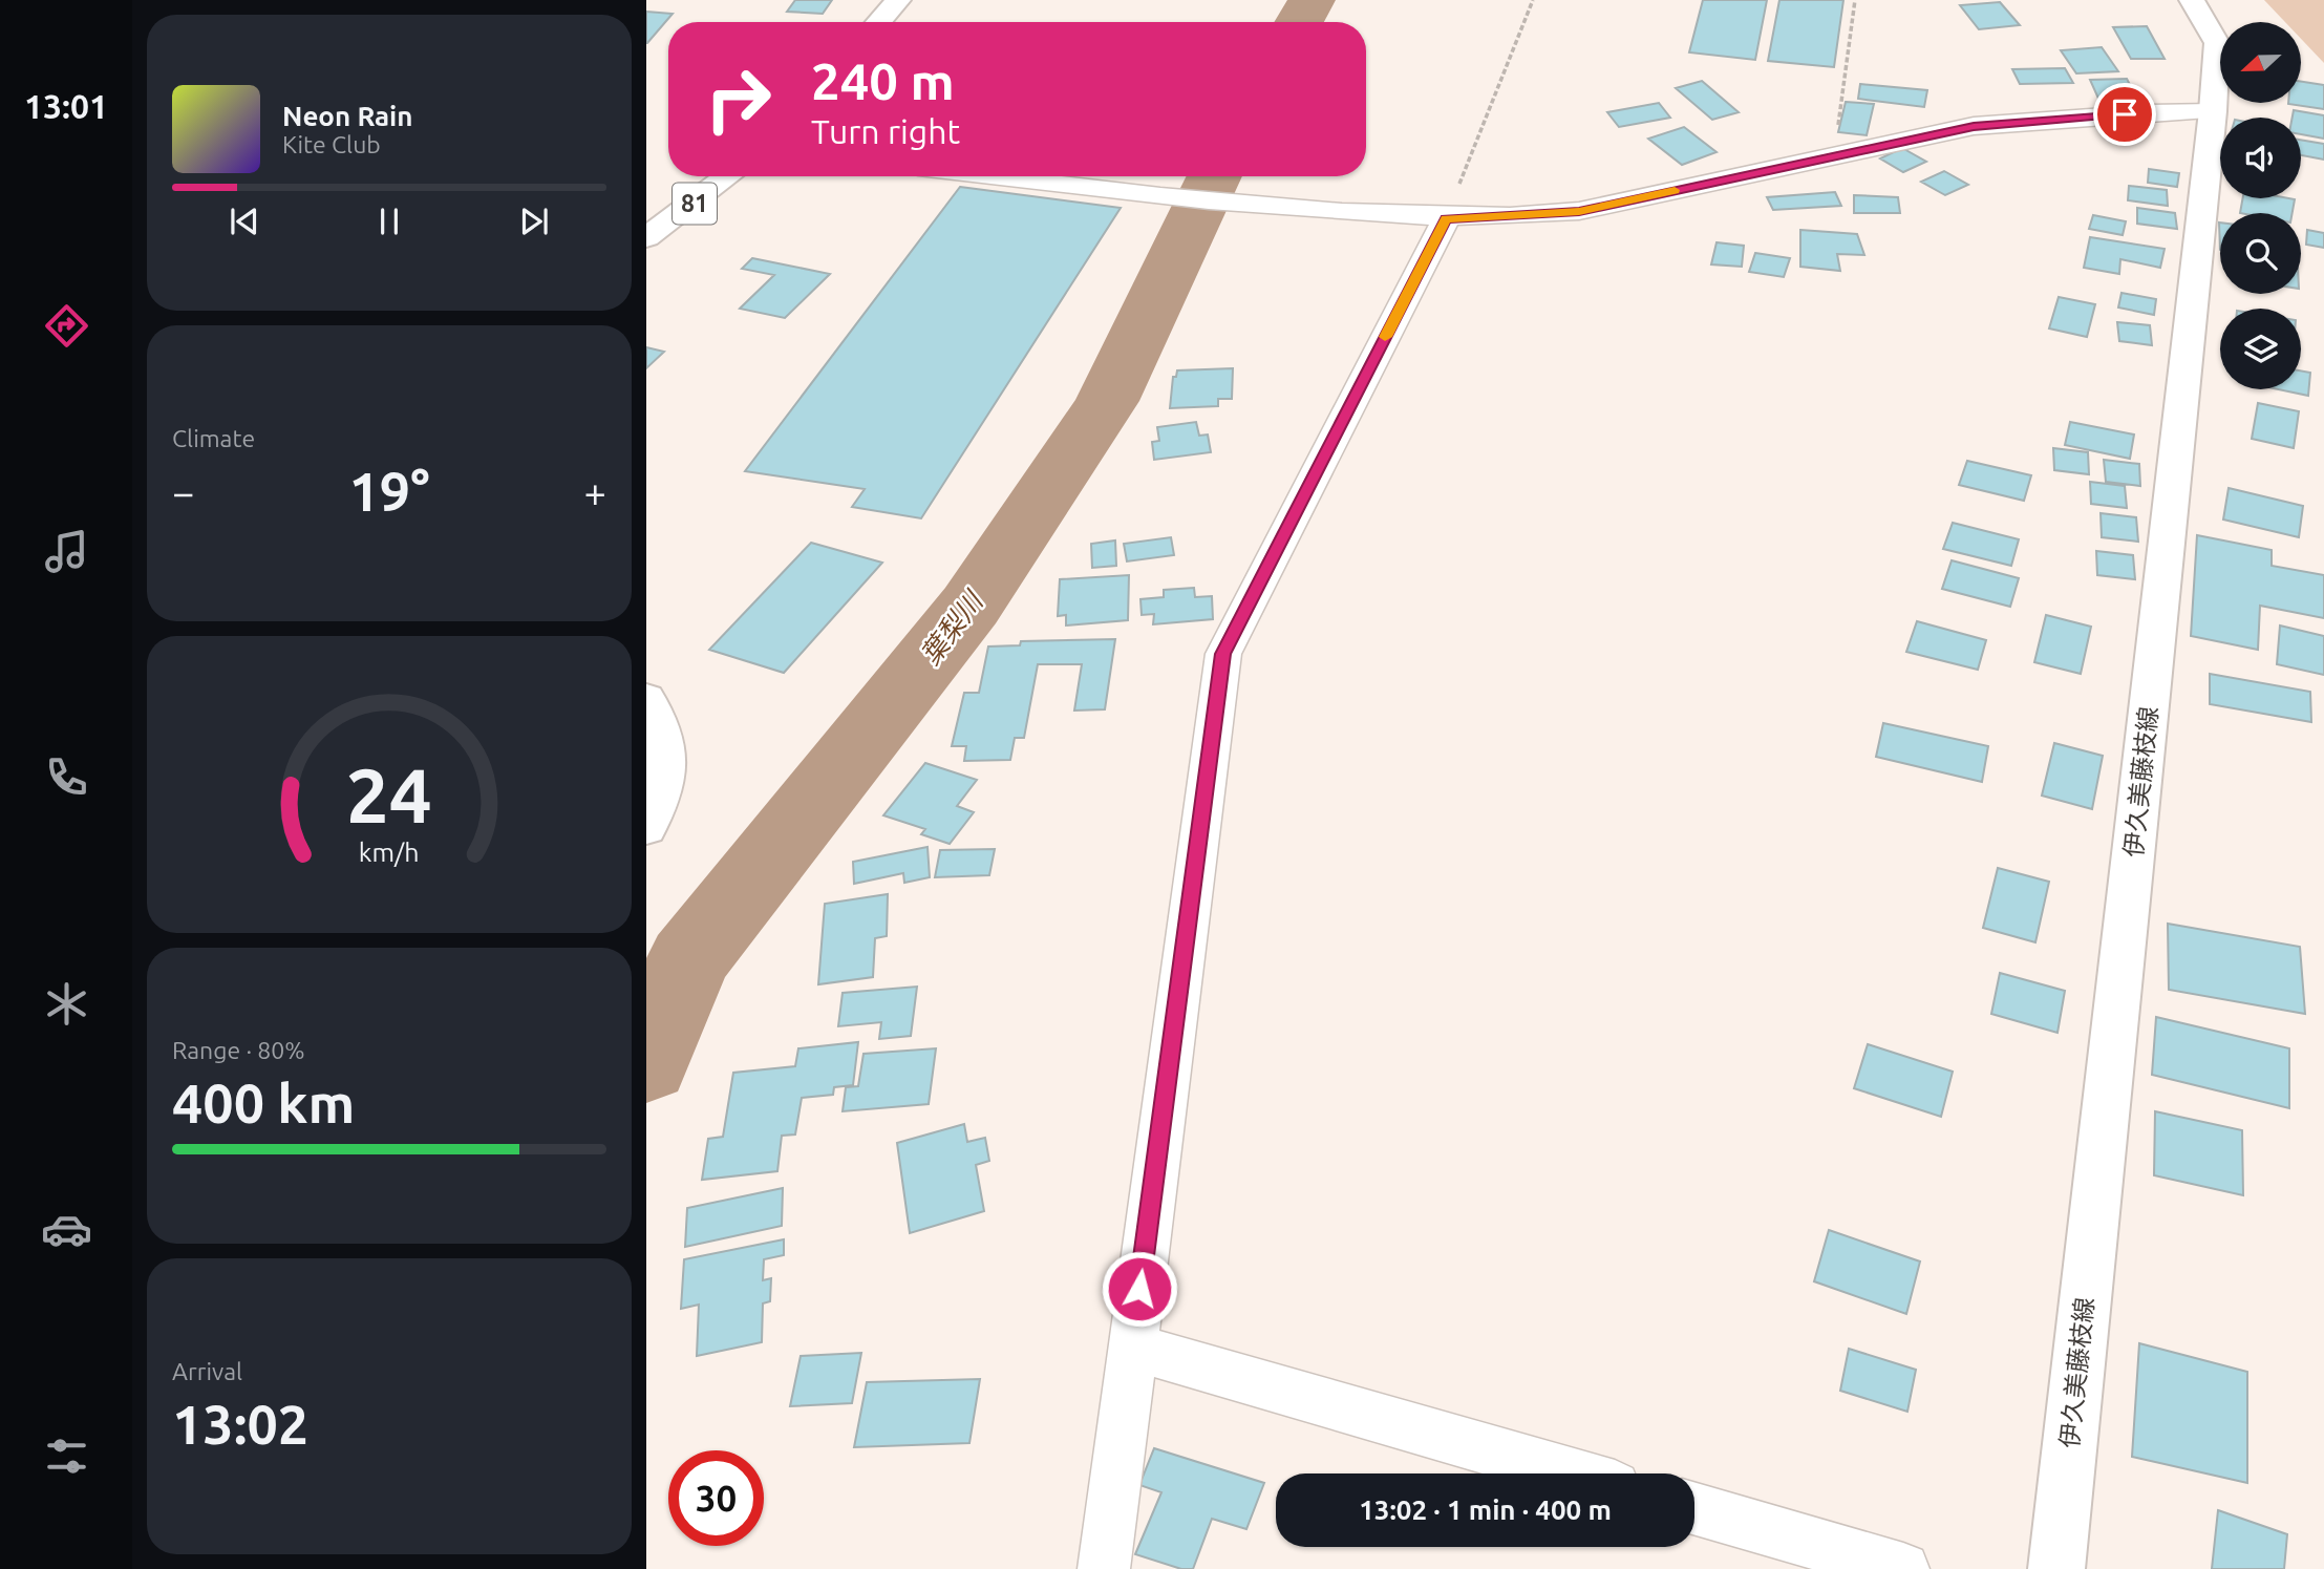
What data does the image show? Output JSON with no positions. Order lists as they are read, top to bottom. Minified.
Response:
{"streets":{"main road":["81","伊久美藤枝線"]},"water":["葉梨川"],"north":"left","page":{"tabs":"13:01","turn":["240 m","Turn right"],"song":["Neon Rain","Kite Club"],"tile":["Climate",["Range · 80%","400 km"],["Arrival","13:02"]],"heat":["−","19°","+"],"limit":"30","trip":"13:02 · 1 min · 400 m","gauge":["24","km/h"]}}
